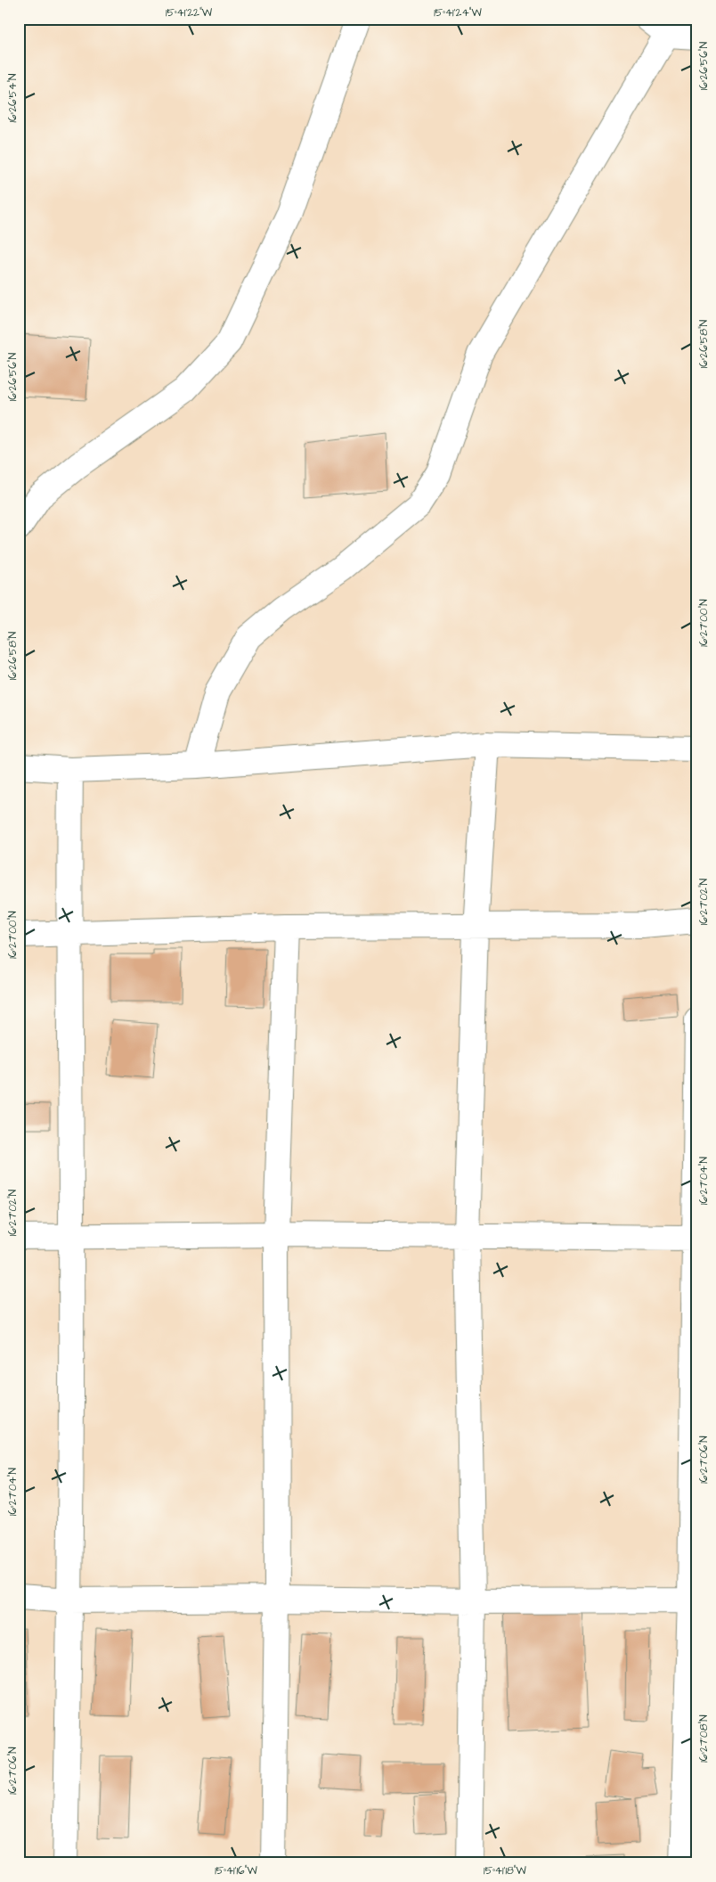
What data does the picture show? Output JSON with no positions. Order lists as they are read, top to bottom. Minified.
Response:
{"coordinates":["15°41'22\"W","15°41'24\"W","16°26'56\"N","16°26'54\"N","16°26'58\"N","16°27'00\"N","16°27'02\"N","16°27'04\"N","16°27'06\"N","16°27'08\"N","15°41'16\"W","15°41'18\"W"]}
